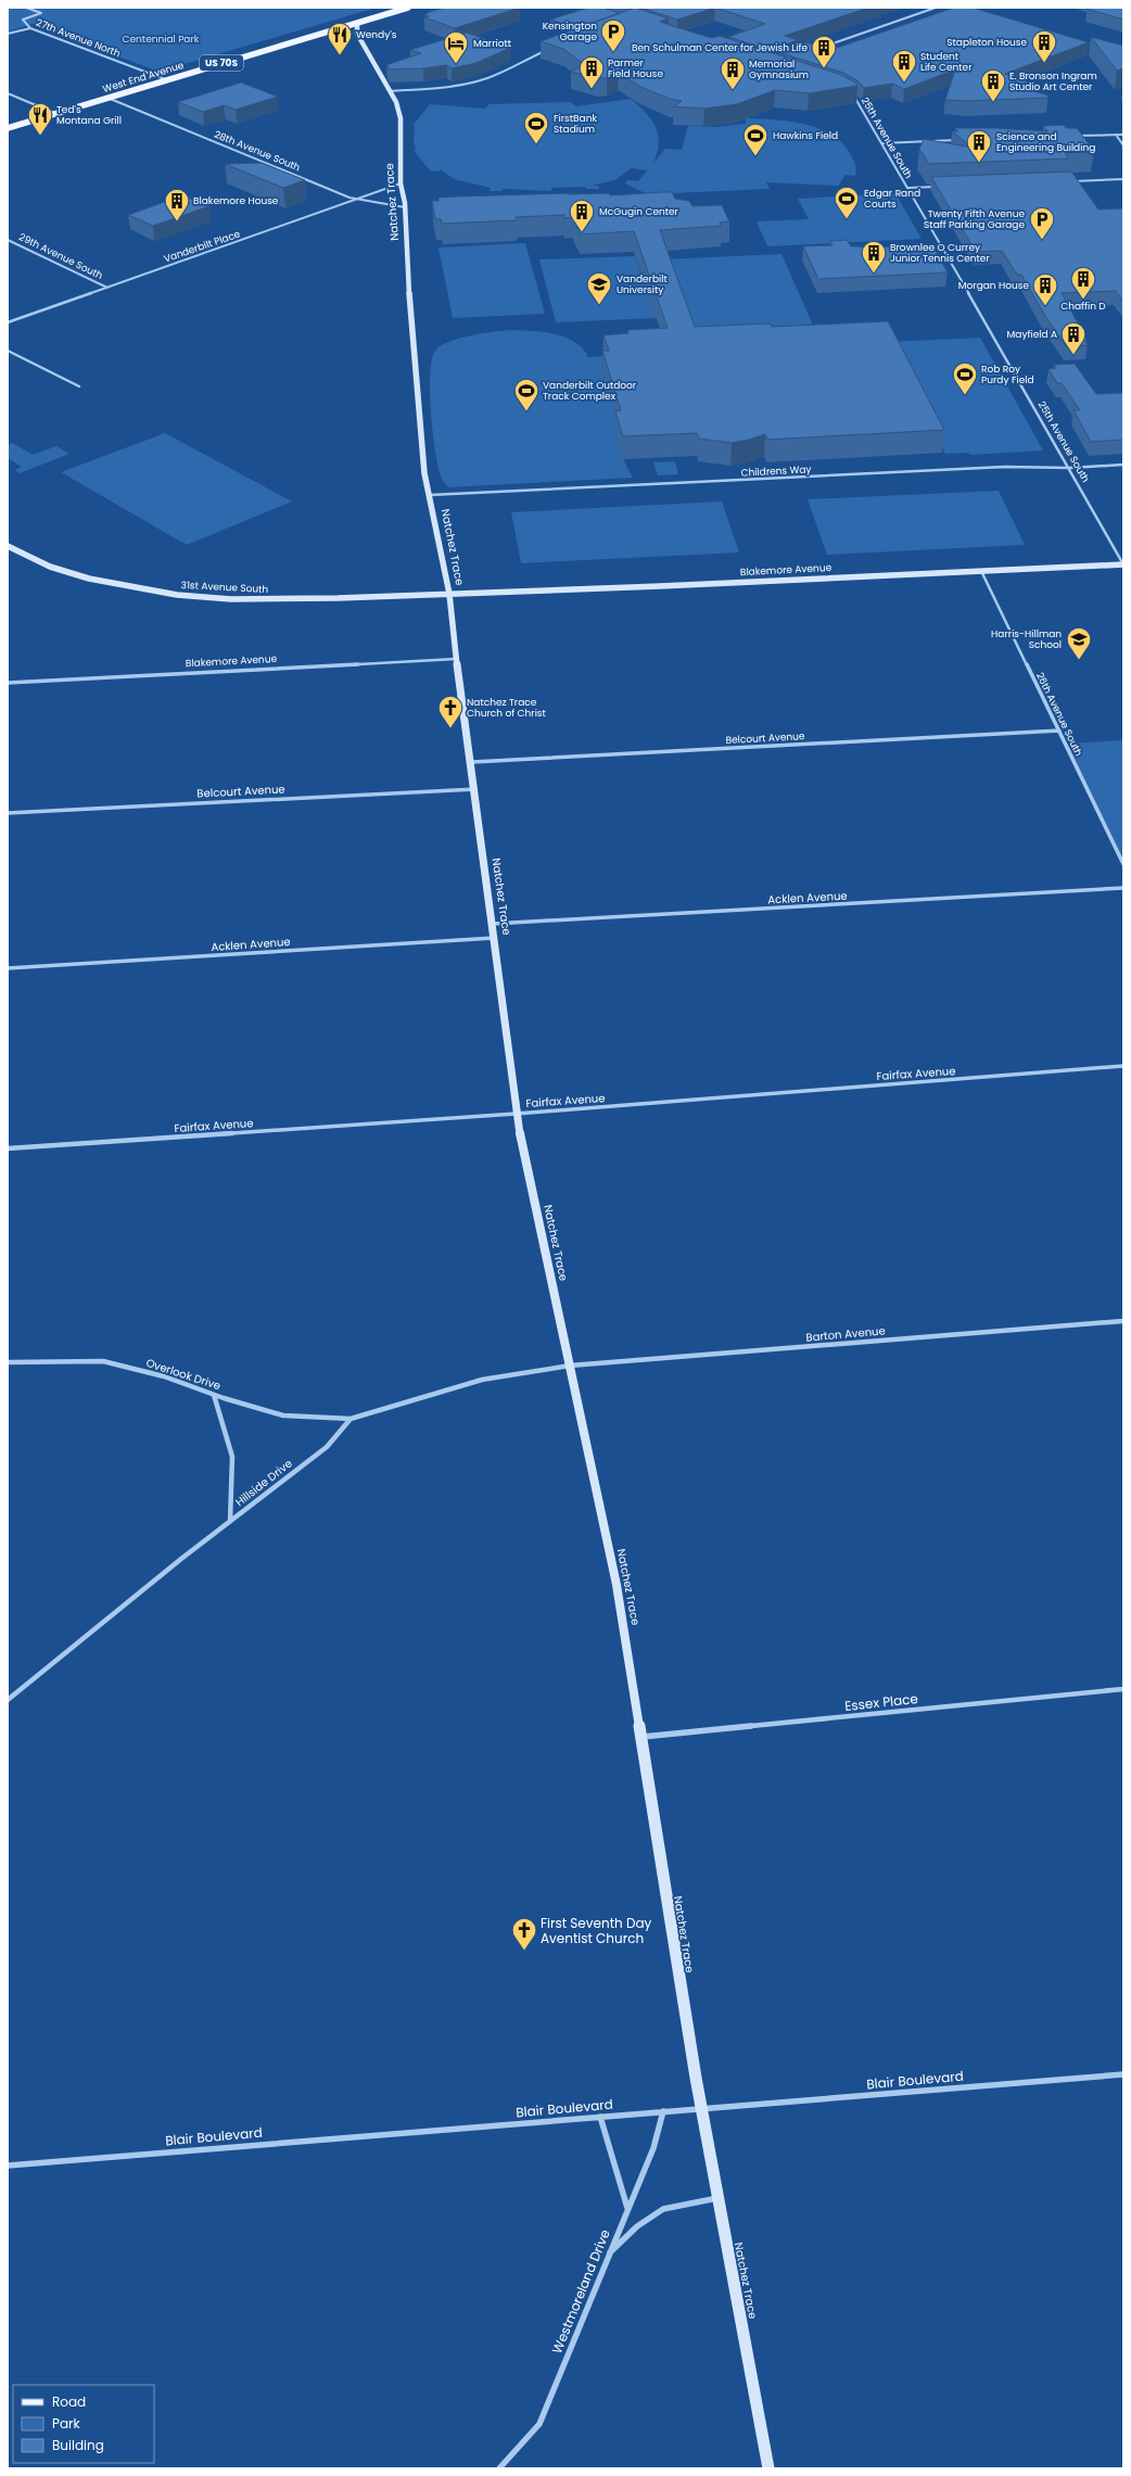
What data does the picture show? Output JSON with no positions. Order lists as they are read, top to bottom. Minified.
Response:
{"streets":{"main road":["US 70S","West End Avenue","Natchez Trace","Blakemore Avenue","31st Avenue South"],"street":["27th Avenue North","25th Avenue South","28th Avenue South","Vanderbilt Place","29th Avenue South","Childrens Way","26th Avenue South","Belcourt Avenue","Acklen Avenue","Fairfax Avenue","Barton Avenue","Overlook Drive","Hillside Drive","Essex Place","Blair Boulevard","Westmoreland Drive"]},"crossings":[["27th Avenue North","West End Avenue"],["West End Avenue","28th Avenue South"],["West End Avenue","Natchez Trace"],["25th Avenue South","Childrens Way"],["25th Avenue South","Blakemore Avenue"],["28th Avenue South","Natchez Trace"],["28th Avenue South","Vanderbilt Place"],["Natchez Trace","Vanderbilt Place"],["Natchez Trace","Childrens Way"],["Natchez Trace","Blakemore Avenue"],["Natchez Trace","31st Avenue South"],["Natchez Trace","Belcourt Avenue"],["Natchez Trace","Acklen Avenue"],["Natchez Trace","Fairfax Avenue"],["Natchez Trace","Barton Avenue"],["Natchez Trace","Essex Place"],["Natchez Trace","Blair Boulevard"],["Vanderbilt Place","29th Avenue South"],["Blakemore Avenue","31st Avenue South"],["Blakemore Avenue","26th Avenue South"],["26th Avenue South","Belcourt Avenue"],["Overlook Drive","Hillside Drive"],["Blair Boulevard","Westmoreland Drive"]],"parks":["Centennial Park"],"places":{"parking":["Kensington Garage","Twenty Fifth Avenue Staff Parking Garage"],"restaurant":["Wendy's","Ted's Montana Grill"],"building":["Stapleton House","Ben Schulman Center for Jewish Life","Student Life Center","Parmer Field House","Memorial Gymnasium","E. Bronson Ingram Studio Art Center","Science and Engineering Building","Blakemore House","McGugin Center","Brownlee O Currey Junior Tennis Center","Chaffin D","Morgan House","Mayfield A"],"hotel":["Marriott"],"sports":["FirstBank Stadium","Hawkins Field","Edgar Rand Courts","Rob Roy Purdy Field","Vanderbilt Outdoor Track Complex"],"school or university":["Vanderbilt University","Harris-Hillman School"],"church":["Natchez Trace Church of Christ","First Seventh Day Aventist Church"]},"legend":["Road","Park","Building"]}
